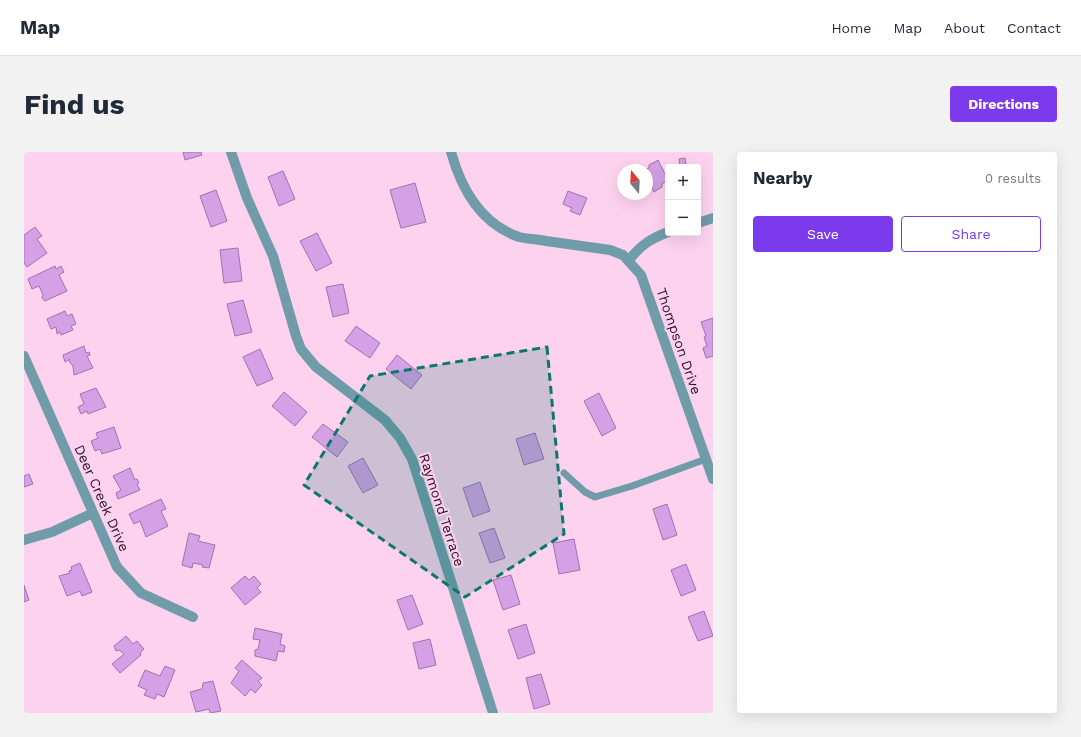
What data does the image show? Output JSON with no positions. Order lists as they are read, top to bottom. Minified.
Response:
{"streets":{"street":["Thompson Drive","Deer Creek Drive","Raymond Terrace"]},"north":"top","page":{"header":"Map","nav":["Home","Map","About","Contact"],"buttons":["Directions",["Save","Share"]],"title":"Find us","heading":["Nearby","0 results"],"map_buttons":["+","−"]}}
